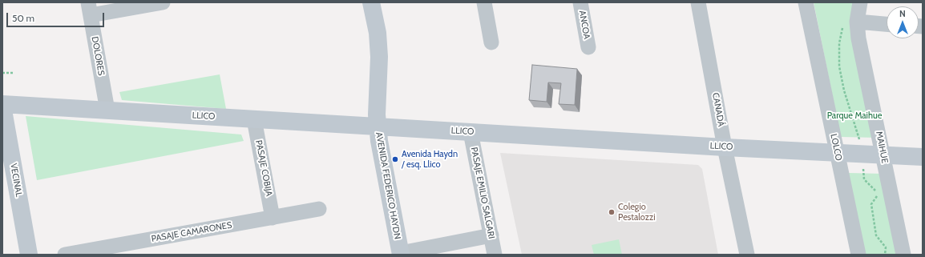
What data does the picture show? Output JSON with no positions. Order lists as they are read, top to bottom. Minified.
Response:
{"streets":{"street":["ANCOA","DOLORES","CANADÁ","LLICO","LOLCO","MAIHUE","PASAJE COBIJA","VECINAL","AVENIDA FEDERICO HAYDN","PASAJE EMILIO SALGARI","PASAJE CAMARONES"]},"crossings":[["DOLORES","LLICO"],["CANADÁ","LLICO"],["LLICO","LOLCO"],["LLICO","MAIHUE"],["LLICO","PASAJE COBIJA"],["LLICO","VECINAL"],["LLICO","AVENIDA FEDERICO HAYDN"],["LLICO","PASAJE EMILIO SALGARI"],["PASAJE COBIJA","PASAJE CAMARONES"]],"parks":["Parque Maihue"],"places":["Avenida Haydn / esq. Llico","Colegio Pestalozzi"],"scale_bar":"50 m","north":"top"}
